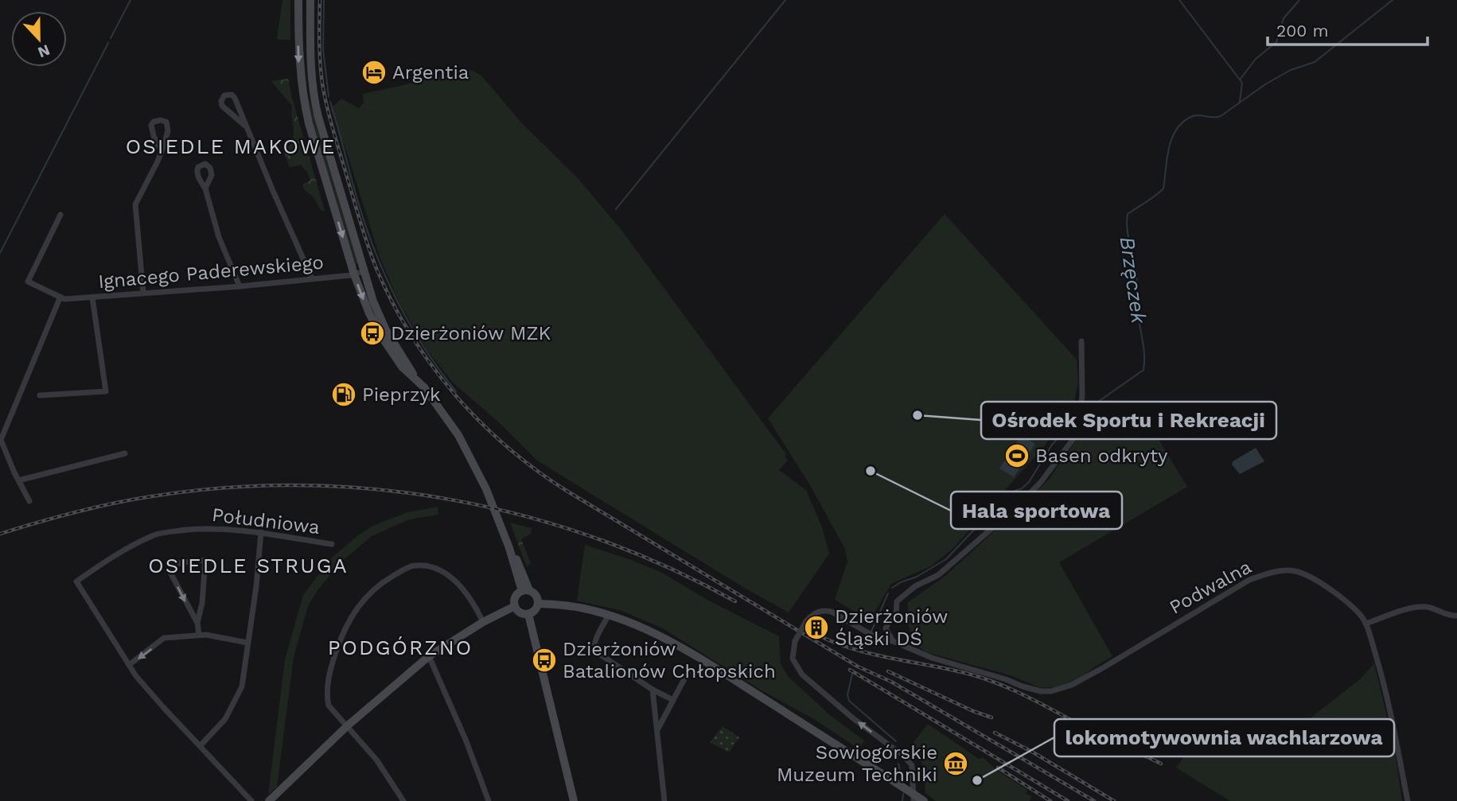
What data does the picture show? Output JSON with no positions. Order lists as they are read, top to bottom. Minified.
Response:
{"streets":{"street":["Ignacego Paderewskiego","Południowa","Podwalna"]},"districts":["OSIEDLE MAKOWE","OSIEDLE STRUGA","PODGÓRZNO"],"water":["Brzęczek"],"places":{"hotel":["Argentia"],"bus stop":["Dzierżoniów MZK","Dzierżoniów Batalionów Chłopskich"],"fuel station":["Pieprzyk"],"other":["Ośrodek Sportu i Rekreacji","Hala sportowa","lokomotywownia wachlarzowa"],"sports":["Basen odkryty"],"building":["Dzierżoniów Śląski DŚ"],"museum":["Sowiogórskie Muzeum Techniki"]},"scale_bar":"200 m","north":"bottom"}
